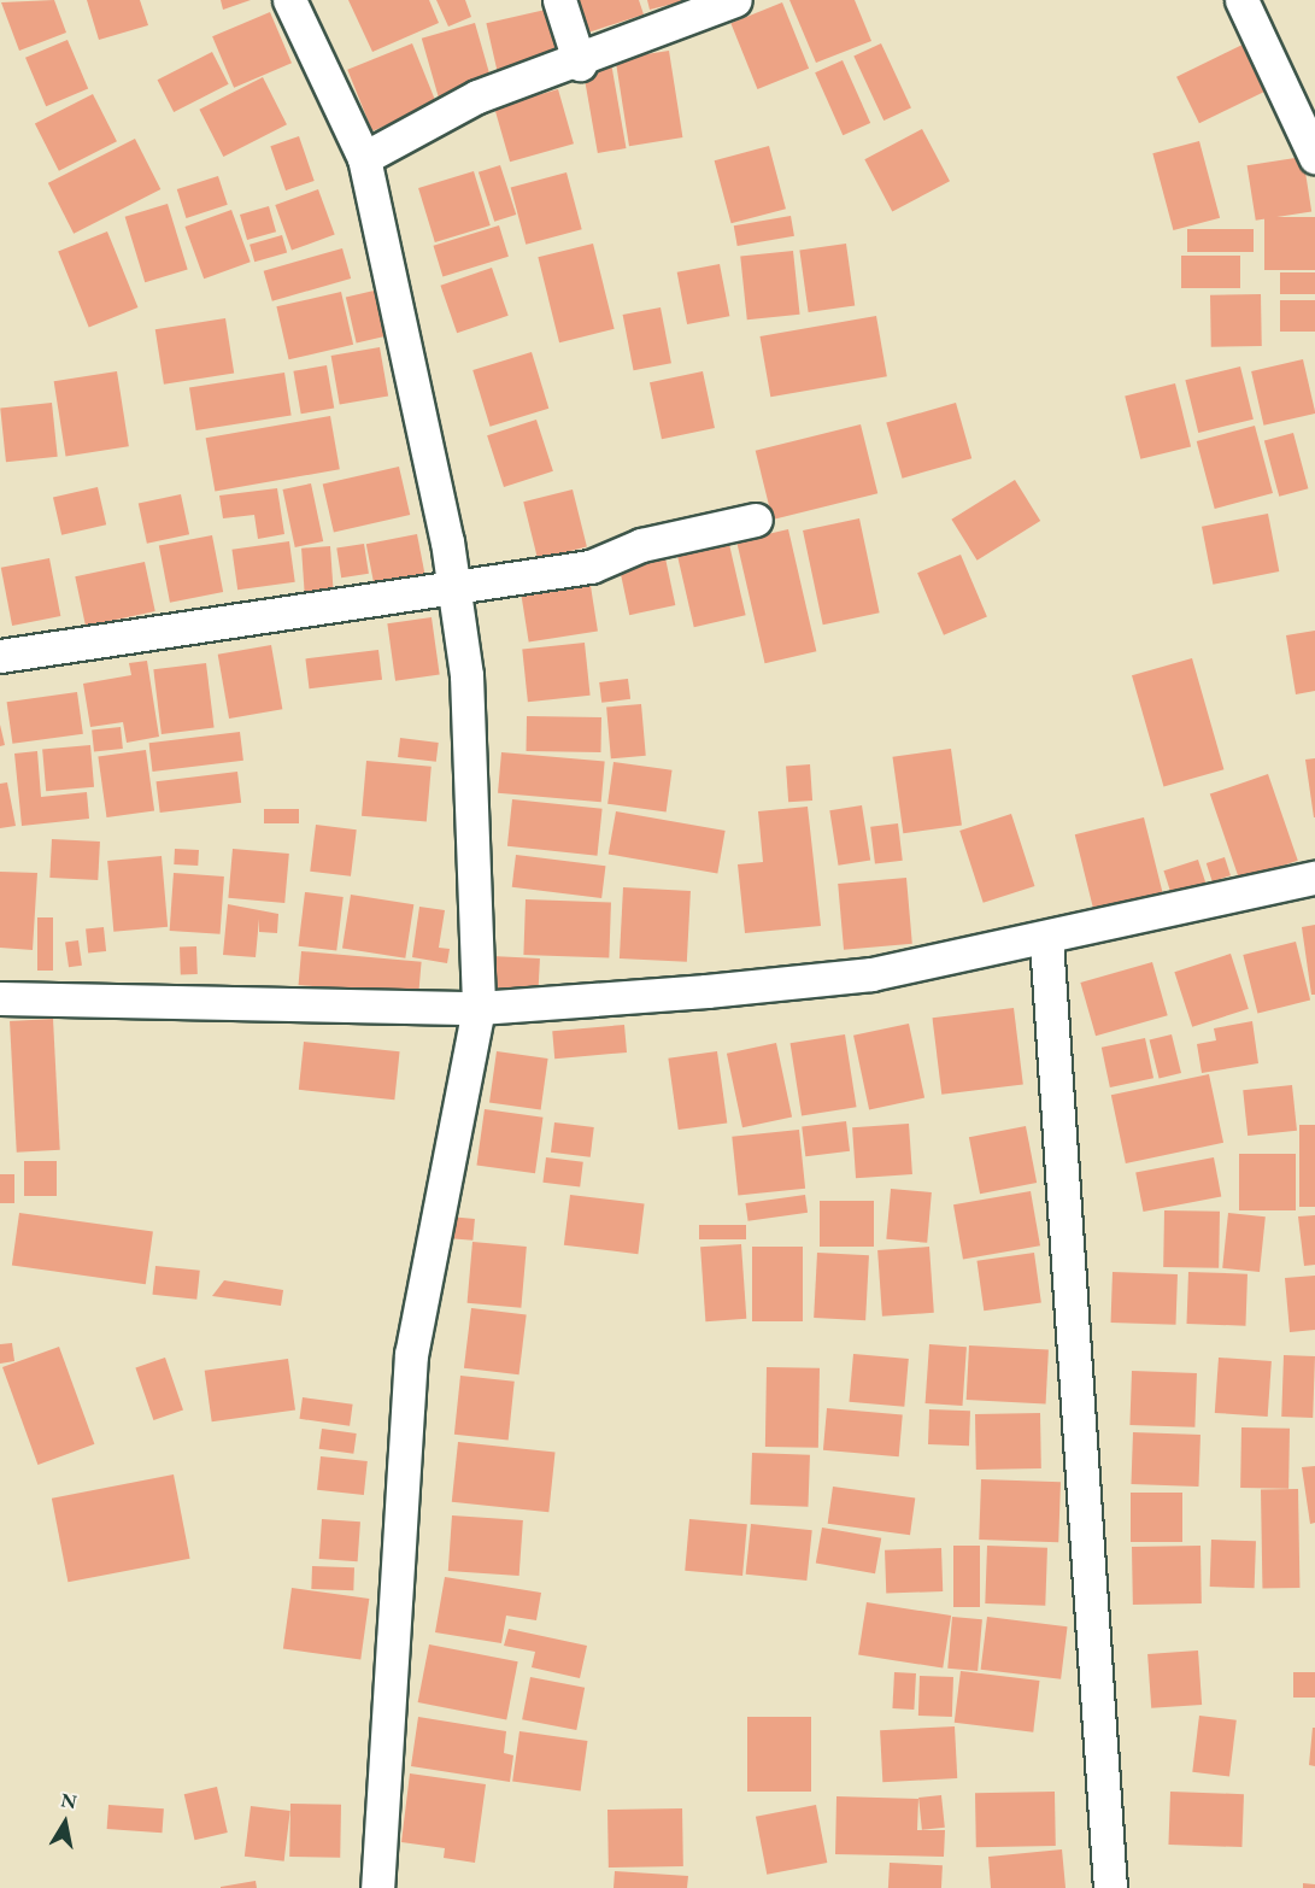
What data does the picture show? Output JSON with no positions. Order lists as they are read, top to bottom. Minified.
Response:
{"north":"top"}
